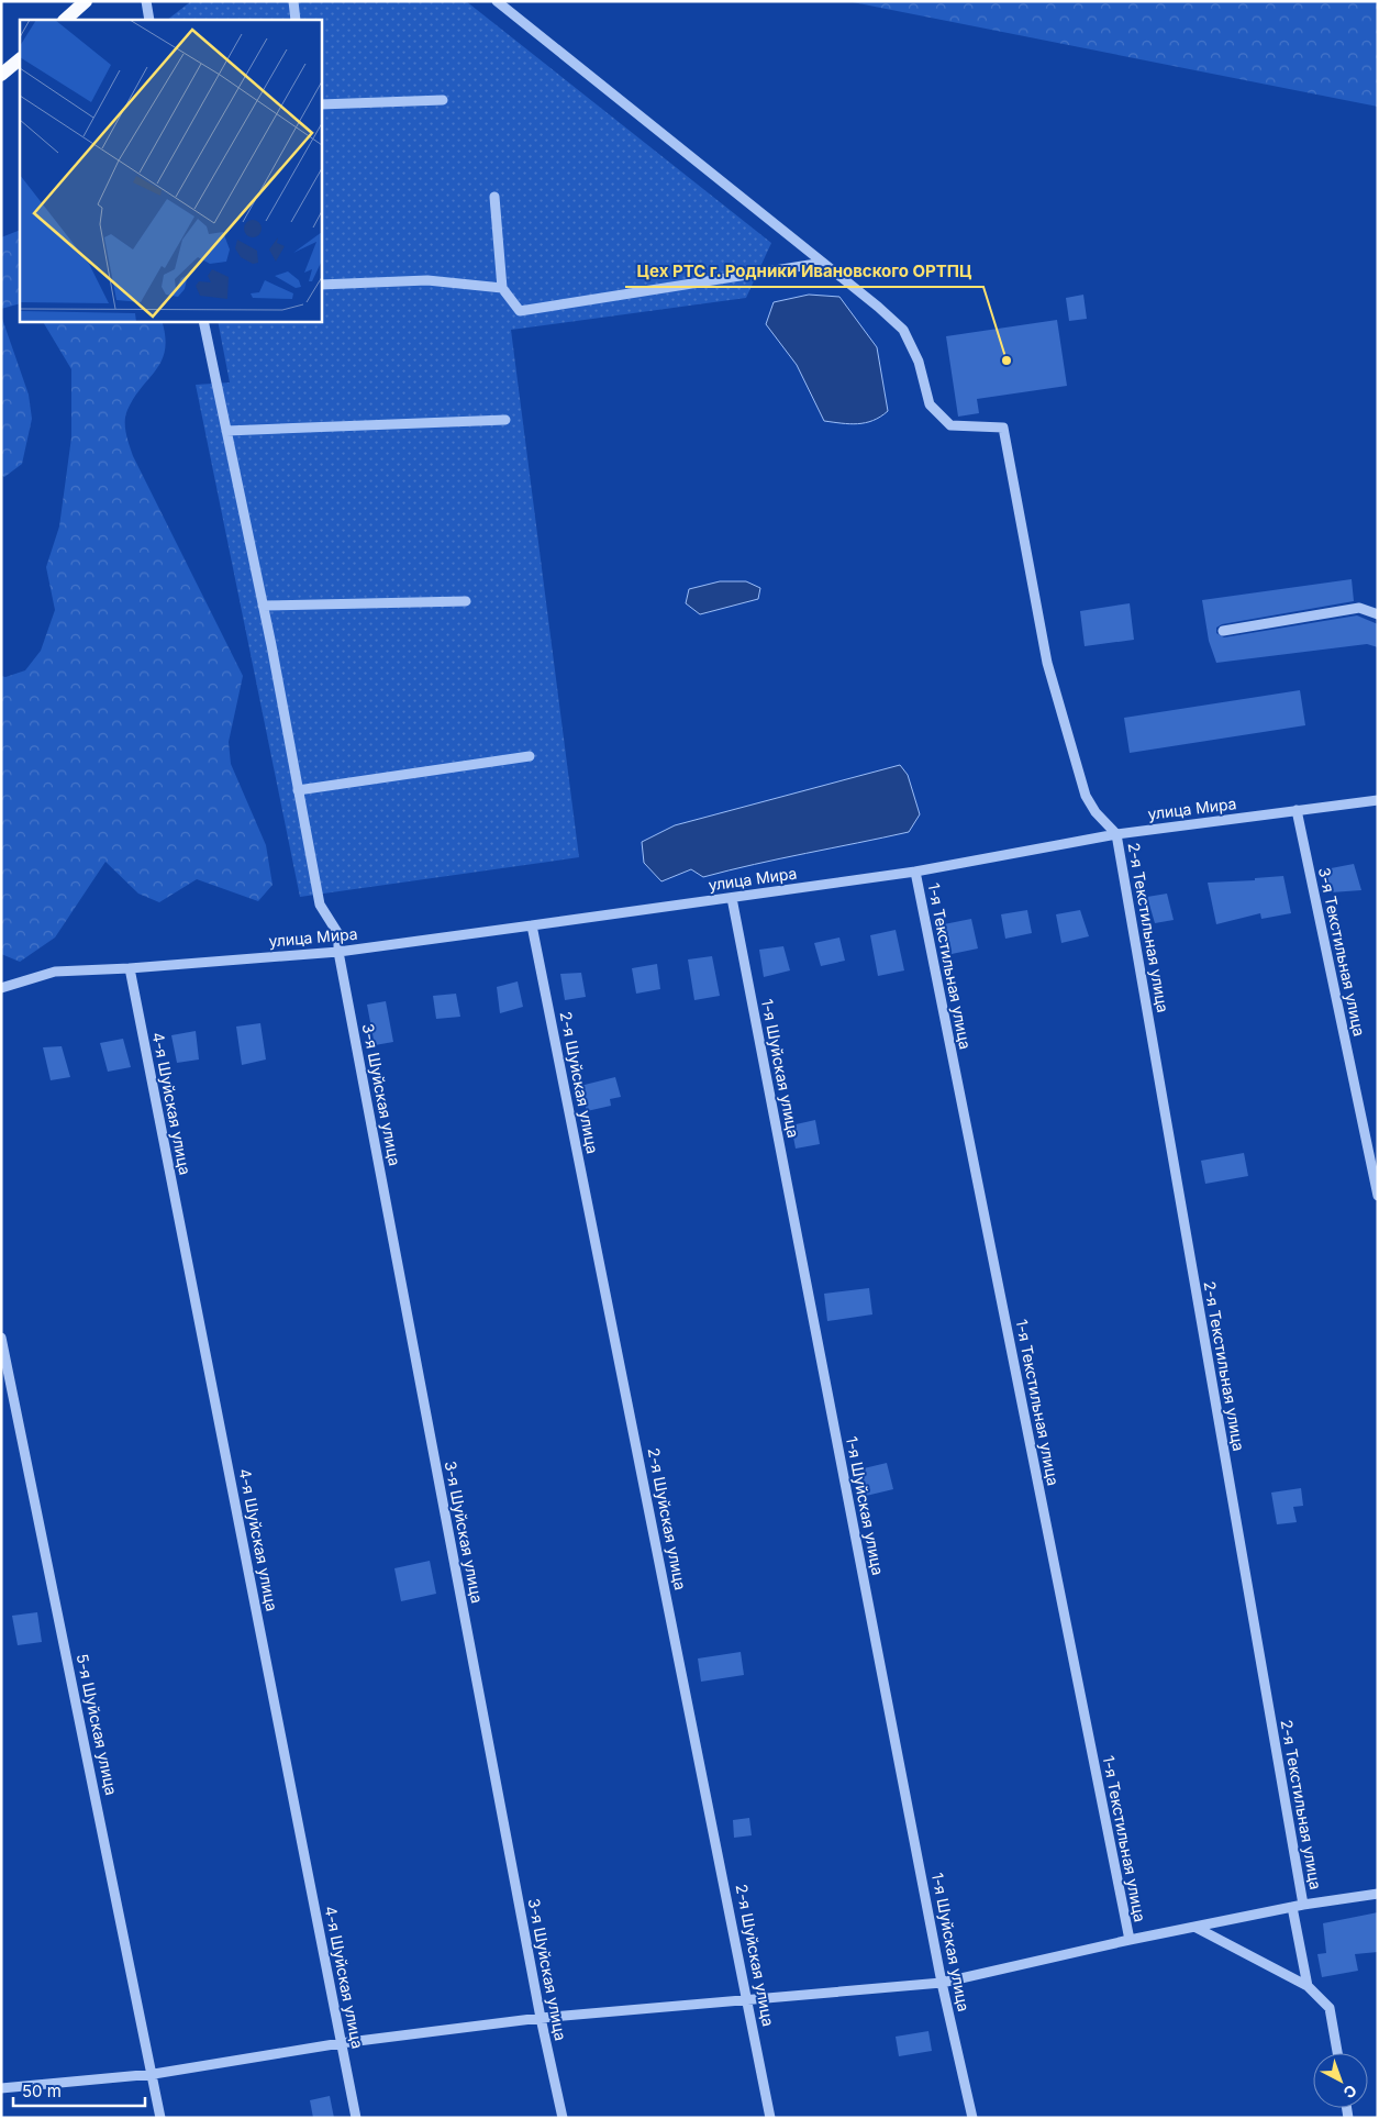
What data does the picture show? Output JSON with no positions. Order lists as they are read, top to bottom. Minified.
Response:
{"streets":{"street":["улица Мира","2-я Текстильная улица","3-я Текстильная улица","1-я Текстильная улица","1-я Шуйская улица","2-я Шуйская улица","3-я Шуйская улица","4-я Шуйская улица","5-я Шуйская улица"]},"crossings":[["улица Мира","2-я Текстильная улица"],["улица Мира","3-я Текстильная улица"],["улица Мира","1-я Текстильная улица"],["улица Мира","1-я Шуйская улица"],["улица Мира","2-я Шуйская улица"],["улица Мира","3-я Шуйская улица"],["улица Мира","4-я Шуйская улица"]],"places":["Цех РТС г. Родники Ивановского ОРТПЦ"],"scale_bar":"50 m","north":"bottom right"}
